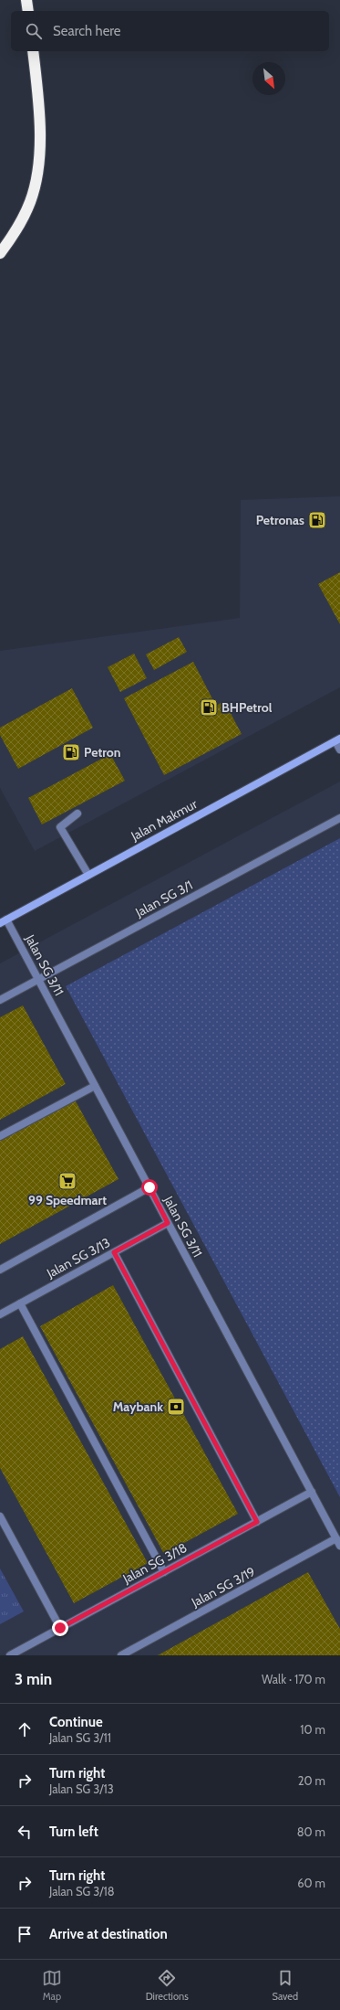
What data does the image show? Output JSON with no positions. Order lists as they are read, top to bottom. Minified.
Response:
{"streets":{"street":["Jalan Makmur","Jalan SG 3/1","Jalan SG 3/11","Jalan SG 3/13","Jalan SG 3/18","Jalan SG 3/19"]},"crossings":[["Jalan Makmur","Jalan SG 3/11"],["Jalan SG 3/1","Jalan SG 3/11"],["Jalan SG 3/11","Jalan SG 3/13"],["Jalan SG 3/11","Jalan SG 3/18"],["Jalan SG 3/11","Jalan SG 3/19"]],"places":{"fuel station":["Petronas","BHPetrol","Petron"],"supermarket":["99 Speedmart"],"bank":["Maybank"]},"north":"bottom right","page":{"search":"Search here","heading":["3 min","Walk · 170 m"],"list":[["Continue","Jalan SG 3/11","10 m"],["Turn right","Jalan SG 3/13","20 m"],["Turn left","80 m"],["Turn right","Jalan SG 3/18","60 m"],"Arrive at destination"],"nav":["Map","Directions","Saved"]}}
